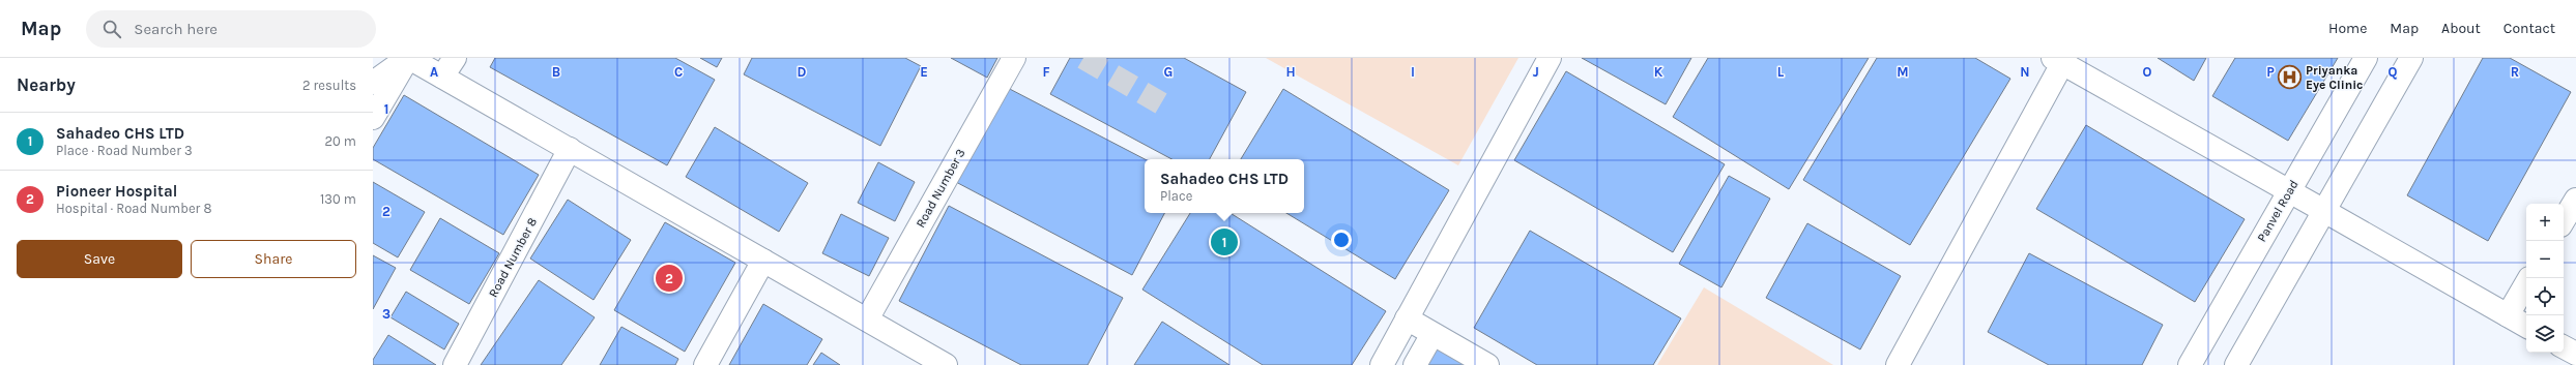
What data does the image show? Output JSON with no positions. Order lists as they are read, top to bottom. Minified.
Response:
{"streets":{"street":["Road Number 3","Panvel Road","Road Number 8"]},"places":{"hospital":["Priyanka Eye Clinic"]},"page":{"header":"Map","search":"Search here","nav":["Home","Map","About","Contact"],"heading":["Nearby","2 results"],"list":[{"mark":"1","name":"Sahadeo CHS LTD","note":"Place · Road Number 3","value":"20 m"},{"mark":"2","name":"Pioneer Hospital","note":"Hospital · Road Number 8","value":"130 m"}],"popup":["Sahadeo CHS LTD","Place"],"map_buttons":["+","−"],"pins":["1","2"],"buttons":["Save","Share"]},"grid":{"columns":["A","B","C","D","E","F","G","H","I","J","K","L","M","N","O","P","Q","R"],"rows":["1","2","3"]}}
